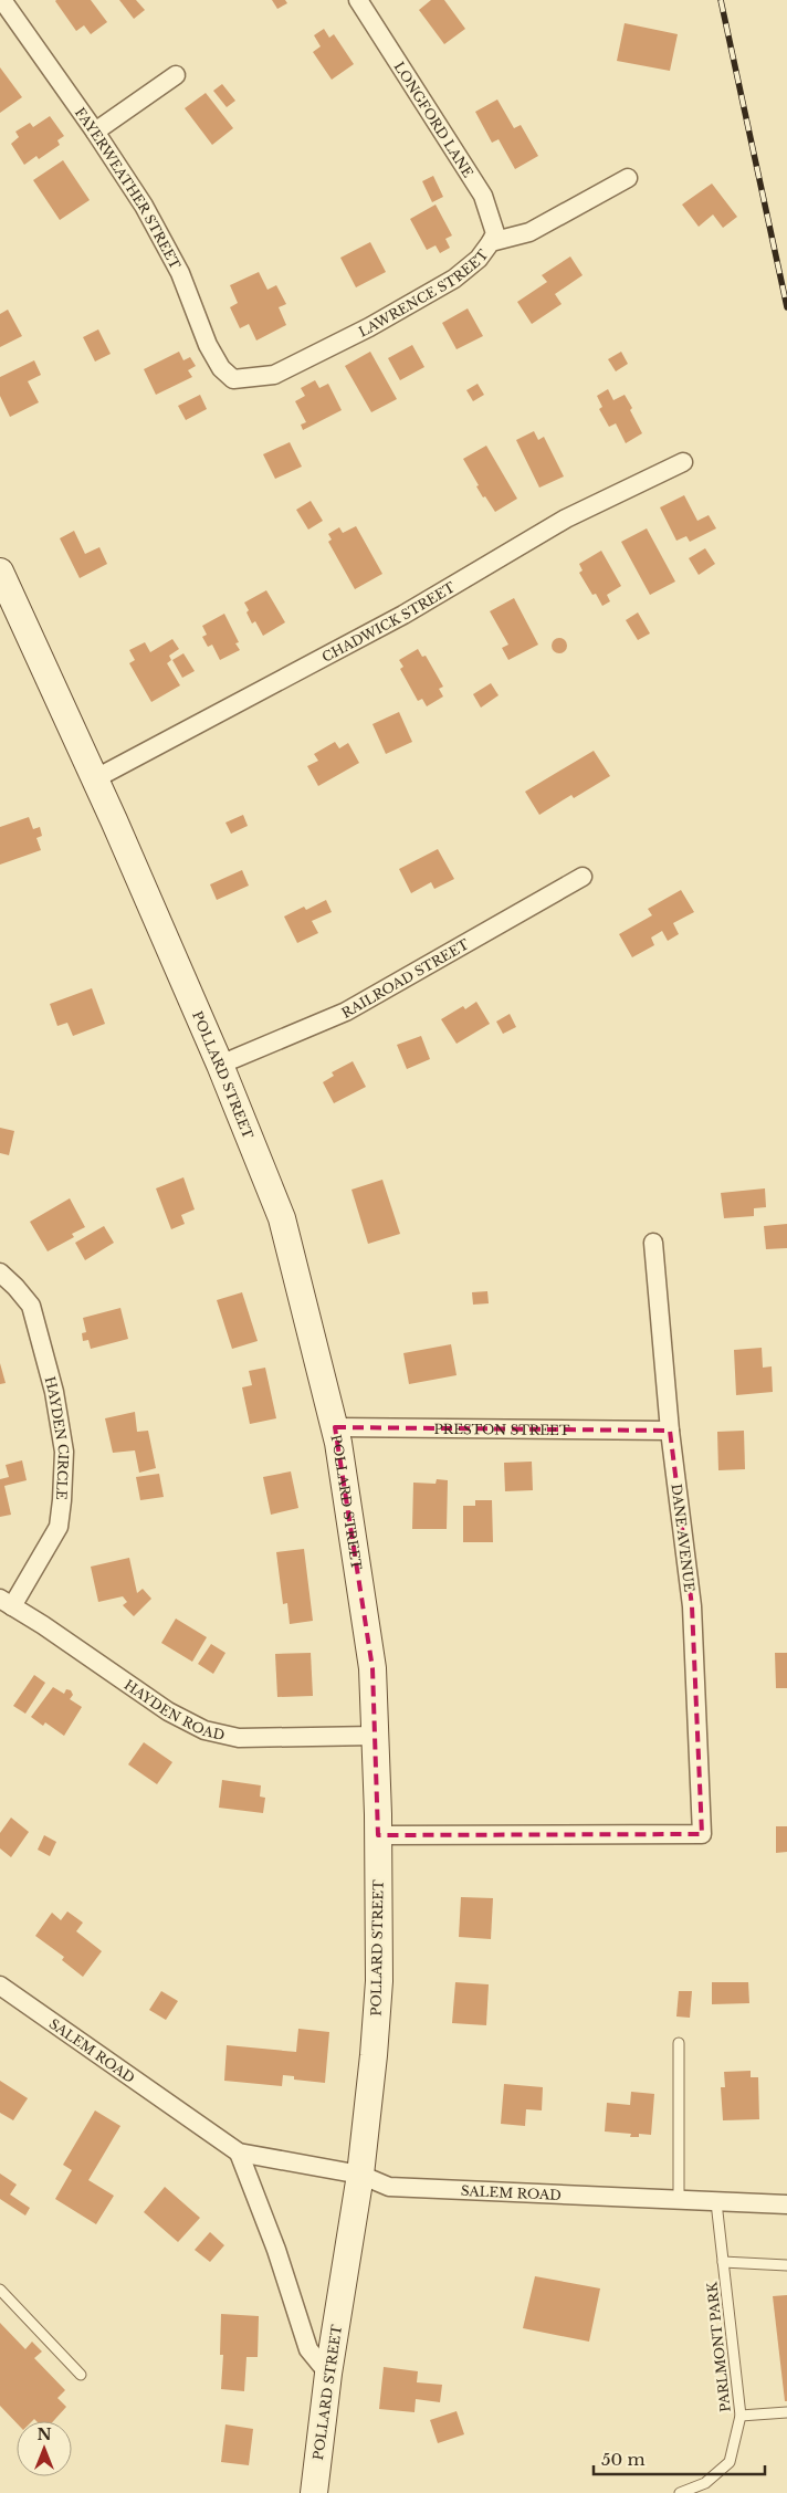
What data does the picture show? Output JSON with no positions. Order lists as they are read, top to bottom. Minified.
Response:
{"streets":{"main road":["POLLARD STREET"],"street":["LONGFORD LANE","FAYERWEATHER STREET","LAWRENCE STREET","CHADWICK STREET","RAILROAD STREET","PRESTON STREET","HAYDEN CIRCLE","DANE AVENUE","HAYDEN ROAD","SALEM ROAD"],"lane":["PARLMONT PARK"]},"crossings":[["LONGFORD LANE","LAWRENCE STREET"],["FAYERWEATHER STREET","LAWRENCE STREET"],["CHADWICK STREET","POLLARD STREET"],["RAILROAD STREET","POLLARD STREET"],["POLLARD STREET","PRESTON STREET"],["POLLARD STREET","DANE AVENUE"],["POLLARD STREET","HAYDEN ROAD"],["POLLARD STREET","SALEM ROAD"],["PRESTON STREET","DANE AVENUE"],["HAYDEN CIRCLE","HAYDEN ROAD"],["SALEM ROAD","PARLMONT PARK"]],"scale_bar":"50 m","north":"top"}
